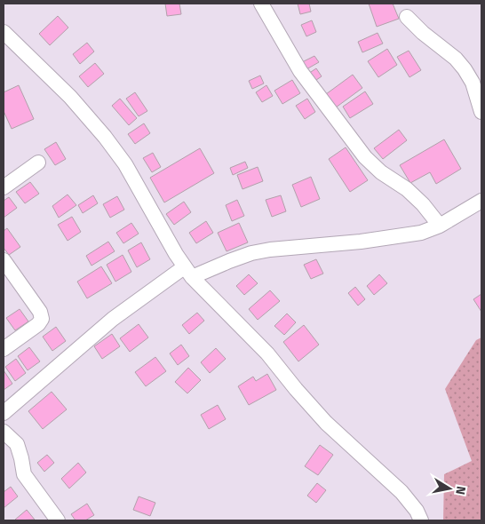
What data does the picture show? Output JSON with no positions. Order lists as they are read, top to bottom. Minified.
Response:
{"north":"right"}
